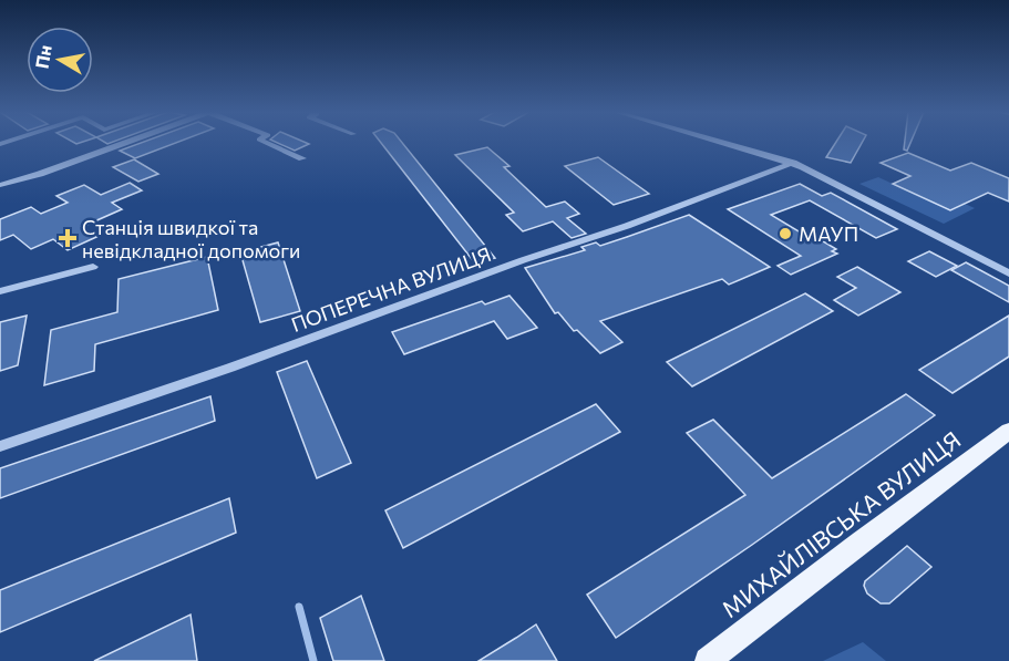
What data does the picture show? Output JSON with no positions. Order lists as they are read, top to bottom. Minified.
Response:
{"streets":{"main road":["МИХАЙЛІВСЬКА ВУЛИЦЯ"],"street":["ПОПЕРЕЧНА ВУЛИЦЯ"]},"places":{"other":["МАУП"],"health":["Станція швидкої та невідкладної допомоги"]},"north":"left"}
